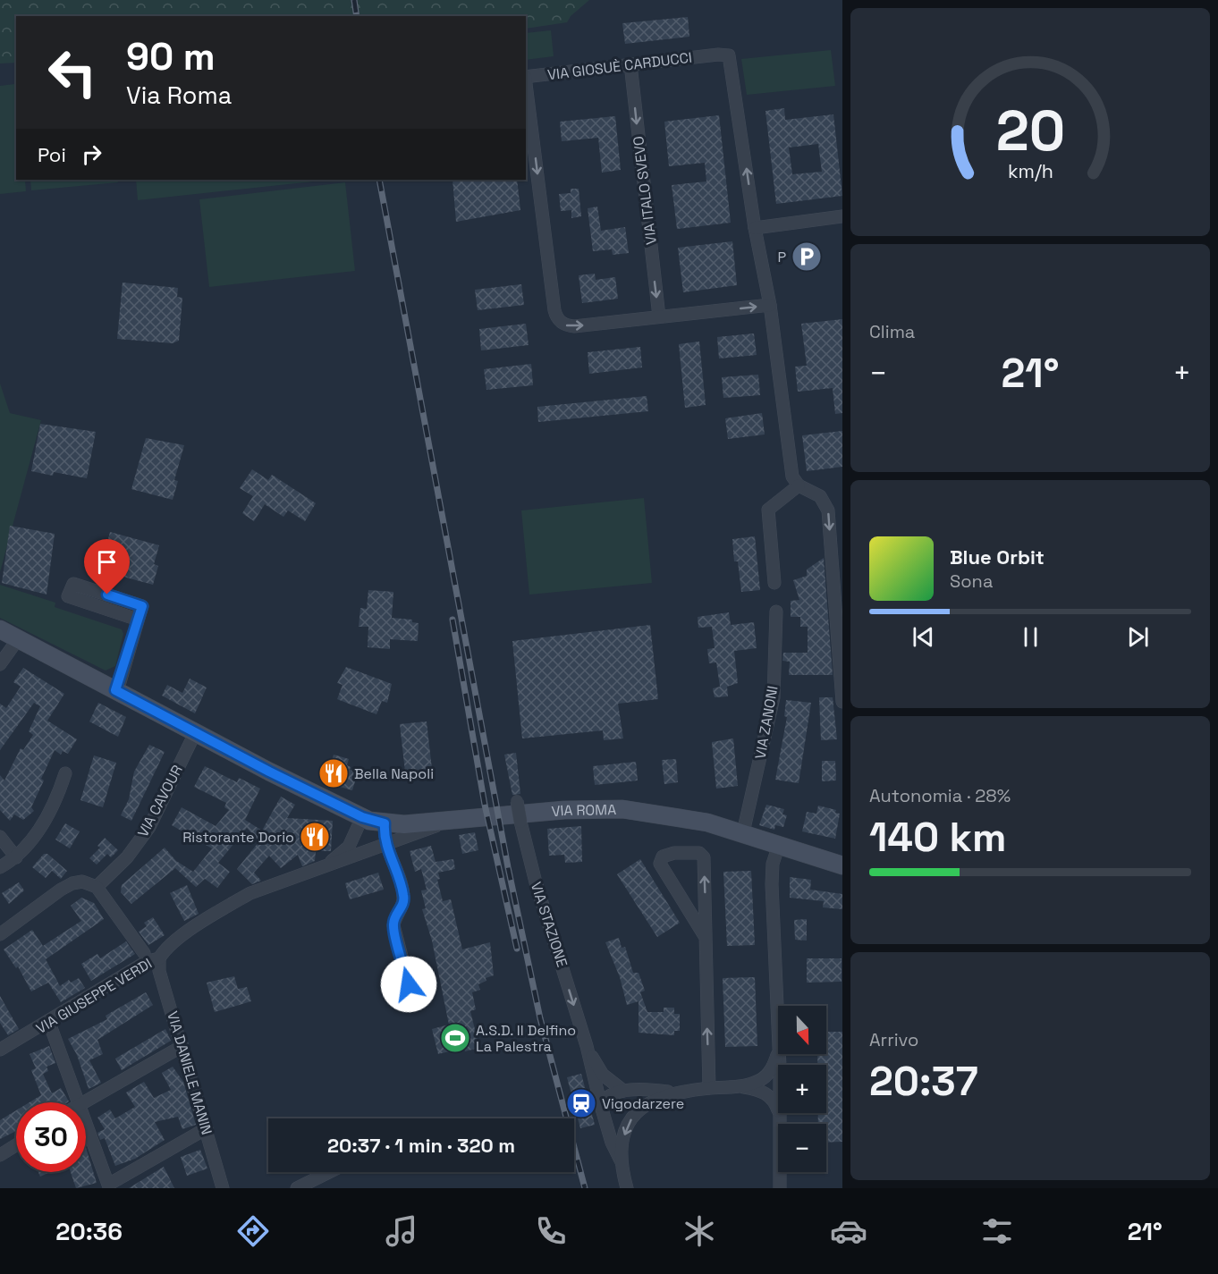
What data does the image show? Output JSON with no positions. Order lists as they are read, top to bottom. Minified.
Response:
{"streets":{"main road":["VIA ROMA"],"street":["VIA GIOSUÈ CARDUCCI","VIA ITALO SVEVO","VIA ZANONI","VIA CAVOUR","VIA STAZIONE","VIA GIUSEPPE VERDI","VIA DANIELE MANIN"]},"crossings":[["VIA GIOSUÈ CARDUCCI","VIA ITALO SVEVO"],["VIA ZANONI","VIA ROMA"],["VIA CAVOUR","VIA ROMA"],["VIA ROMA","VIA GIUSEPPE VERDI"],["VIA GIUSEPPE VERDI","VIA DANIELE MANIN"]],"one_way":["VIA ITALO SVEVO"],"places":{"parking":["P"],"restaurant":["Bella Napoli","Ristorante Dorio"],"sports":["A.S.D. Il Delfino La Palestra"],"station":["Vigodarzere"]},"north":"bottom","page":{"turn":["90 m","Via Roma"],"then":"Poi","tile":["Clima",["Autonomia · 28%","140 km"],["Arrivo","20:37"]],"heat":["−","21°","+"],"song":["Blue Orbit","Sona"],"map_buttons":["+","−"],"limit":"30","trip":"20:37 · 1 min · 320 m","tabs":["20:36","21°"],"gauge":["20","km/h"]}}
